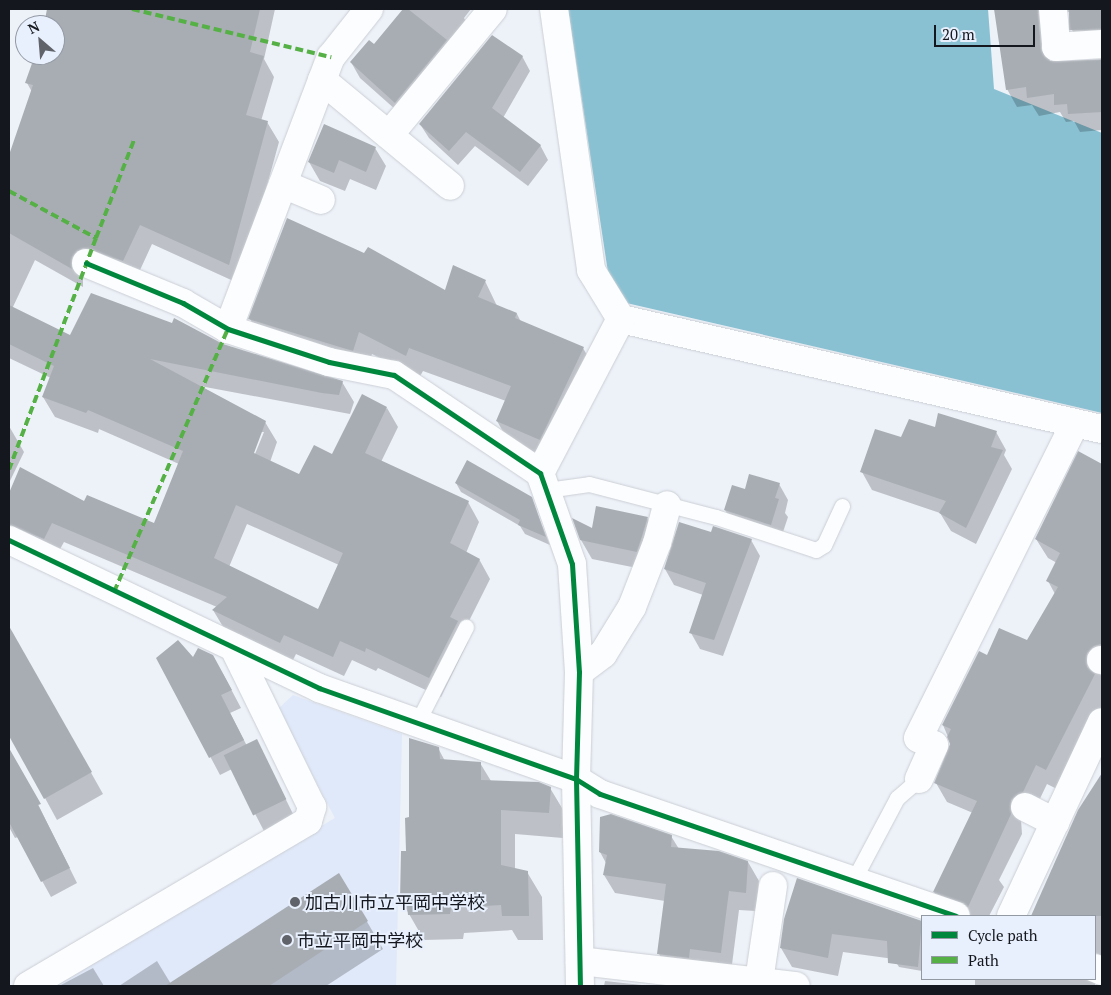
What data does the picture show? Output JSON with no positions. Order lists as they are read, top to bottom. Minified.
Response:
{"places":["加古川市立平岡中学校","市立平岡中学校"],"legend":["Cycle path","Path"],"scale_bar":"20 m","north":"top left"}
